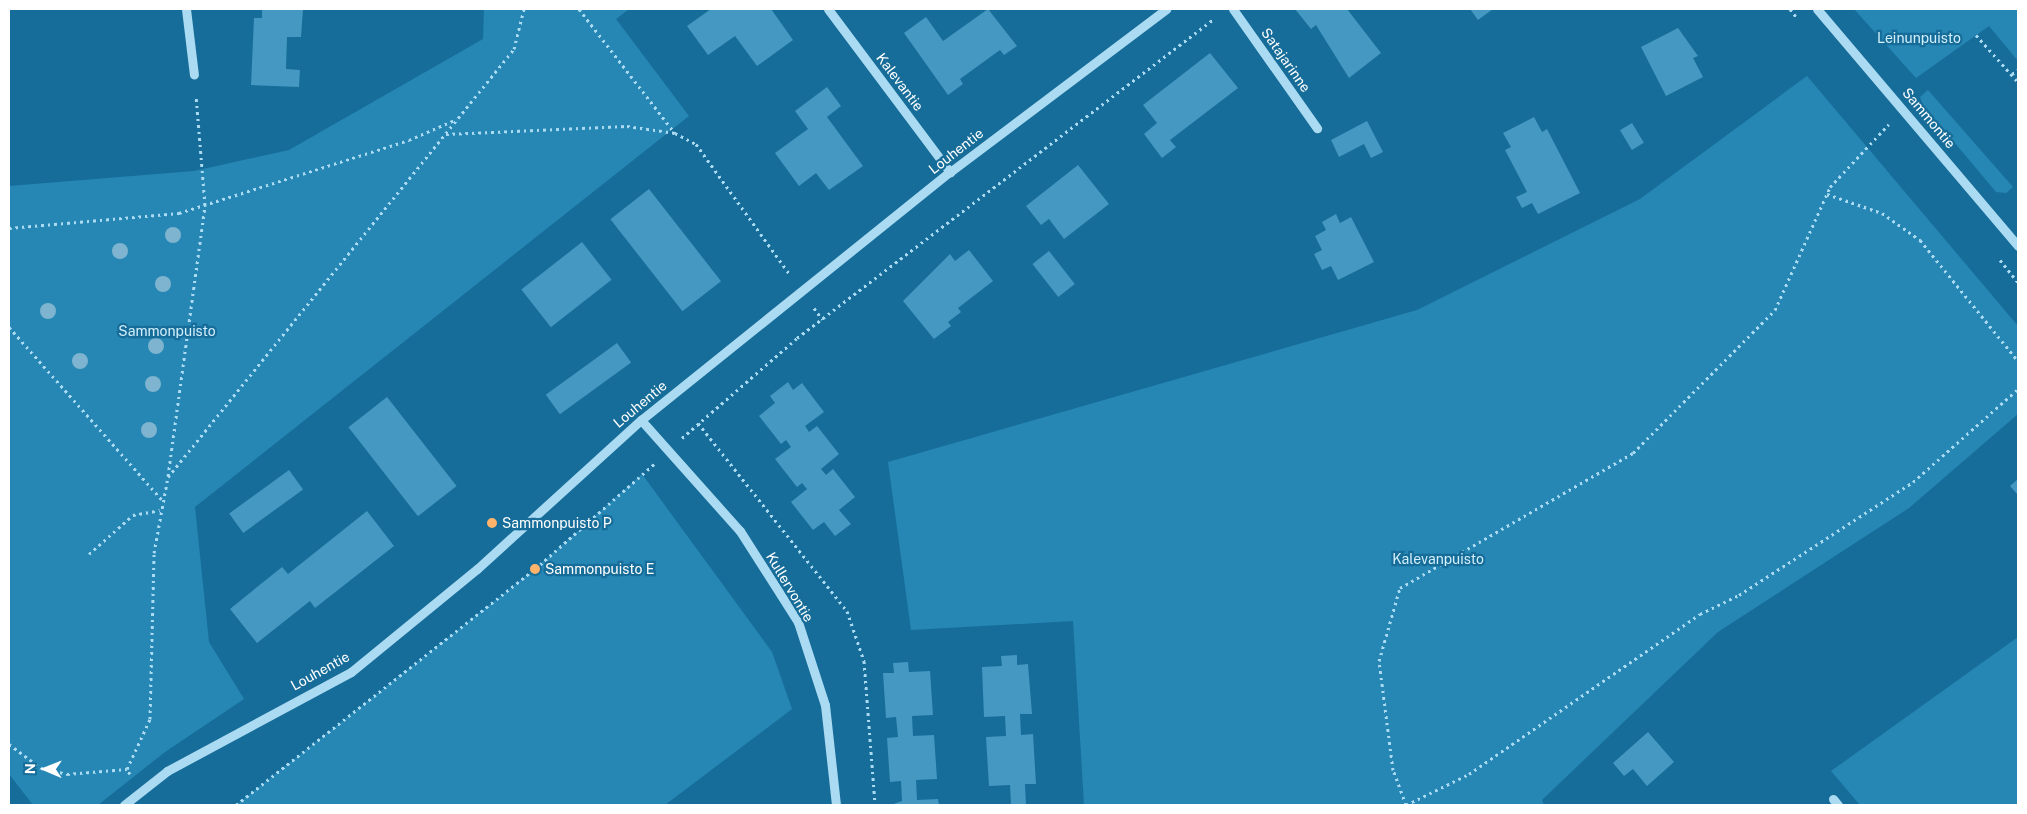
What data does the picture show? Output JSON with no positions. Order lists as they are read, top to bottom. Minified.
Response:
{"streets":{"street":["Satajarinne","Kalevantie","Sammontie","Louhentie","Kullervontie"]},"crossings":[["Kalevantie","Louhentie"],["Louhentie","Kullervontie"]],"parks":["Leinunpuisto","Sammonpuisto","Kalevanpuisto"],"places":["Sammonpuisto P","Sammonpuisto E"],"north":"left"}
